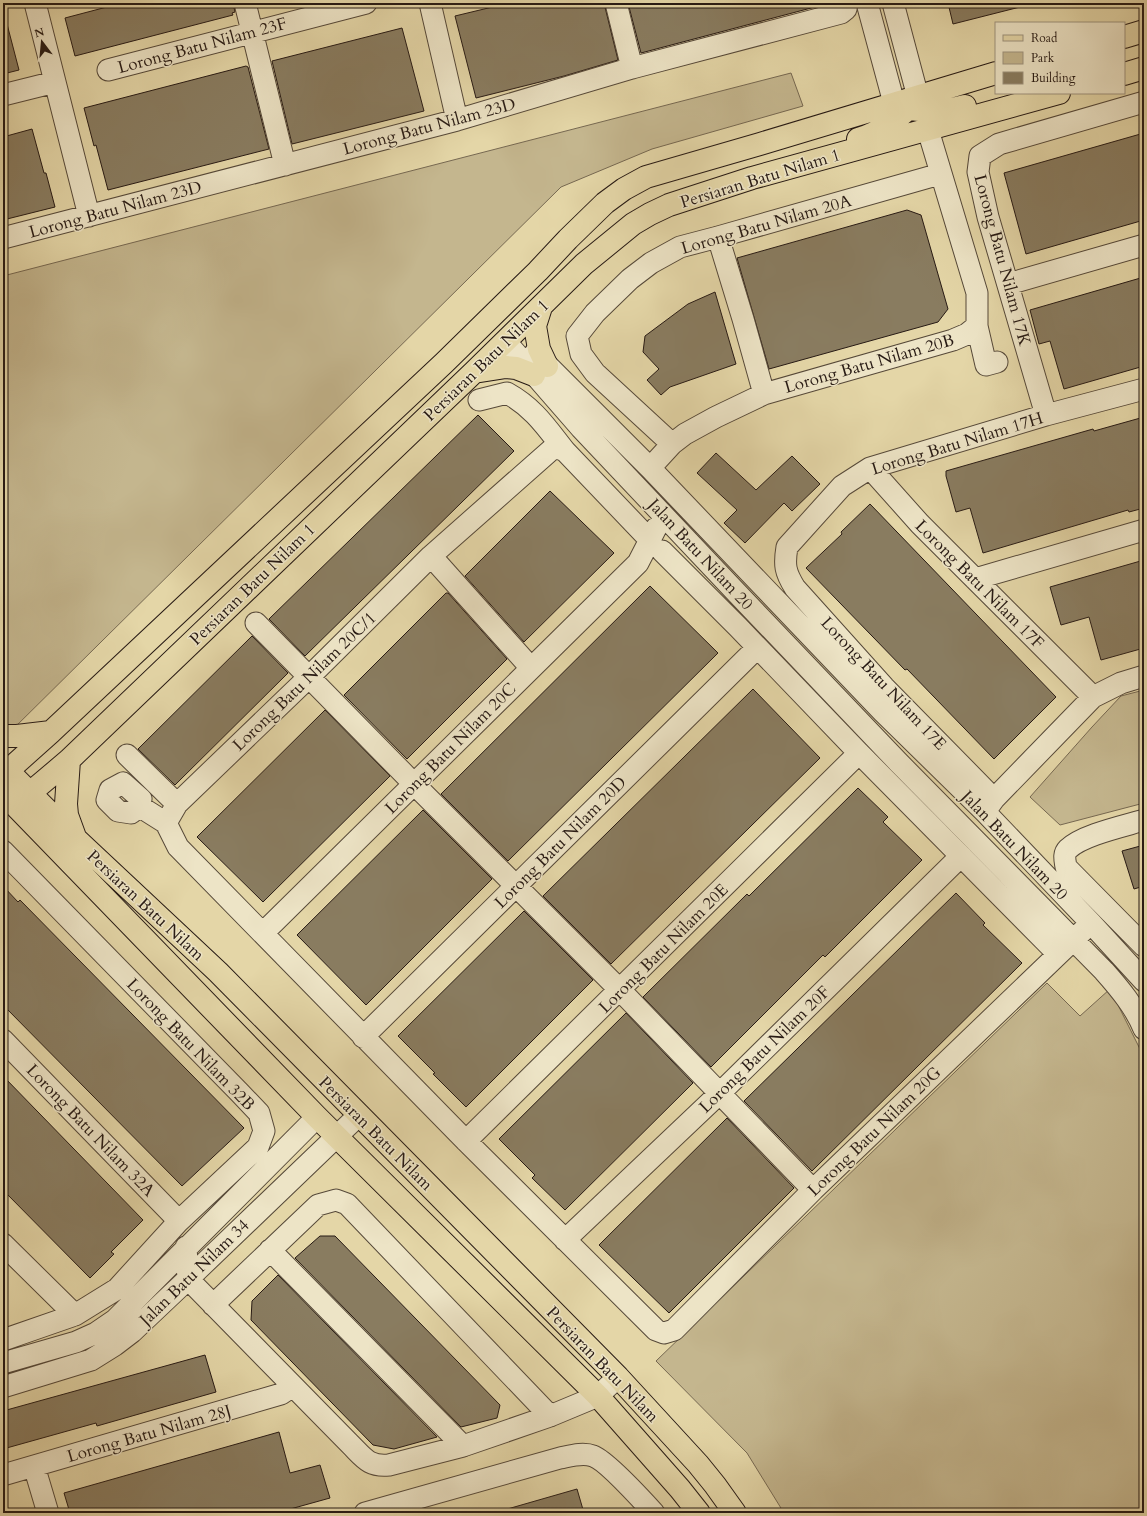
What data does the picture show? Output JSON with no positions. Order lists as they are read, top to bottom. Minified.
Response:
{"streets":{"main road":["Persiaran Batu Nilam 1","Persiaran Batu Nilam"],"street":["Lorong Batu Nilam 23F","Lorong Batu Nilam 23D","Lorong Batu Nilam 20A","Lorong Batu Nilam 17K","Lorong Batu Nilam 20B","Lorong Batu Nilam 17H","Jalan Batu Nilam 20","Lorong Batu Nilam 17F","Lorong Batu Nilam 20C/1","Lorong Batu Nilam 17E","Lorong Batu Nilam 20C","Lorong Batu Nilam 20D","Lorong Batu Nilam 20E","Lorong Batu Nilam 32B","Lorong Batu Nilam 20F","Lorong Batu Nilam 32A","Lorong Batu Nilam 20G","Jalan Batu Nilam 34","Lorong Batu Nilam 28J"]},"crossings":[["Persiaran Batu Nilam 1","Jalan Batu Nilam 20"],["Persiaran Batu Nilam 1","Persiaran Batu Nilam"],["Lorong Batu Nilam 20A","Lorong Batu Nilam 20B"],["Lorong Batu Nilam 17K","Lorong Batu Nilam 17H"],["Lorong Batu Nilam 20B","Jalan Batu Nilam 20"],["Lorong Batu Nilam 17H","Lorong Batu Nilam 17F"],["Lorong Batu Nilam 17H","Lorong Batu Nilam 17E"],["Jalan Batu Nilam 20","Lorong Batu Nilam 17E"],["Jalan Batu Nilam 20","Lorong Batu Nilam 20C"],["Jalan Batu Nilam 20","Lorong Batu Nilam 20G"],["Persiaran Batu Nilam","Jalan Batu Nilam 34"],["Lorong Batu Nilam 32B","Lorong Batu Nilam 32A"],["Lorong Batu Nilam 20F","Lorong Batu Nilam 20G"]],"legend":["Road","Park","Building"],"north":"top"}
